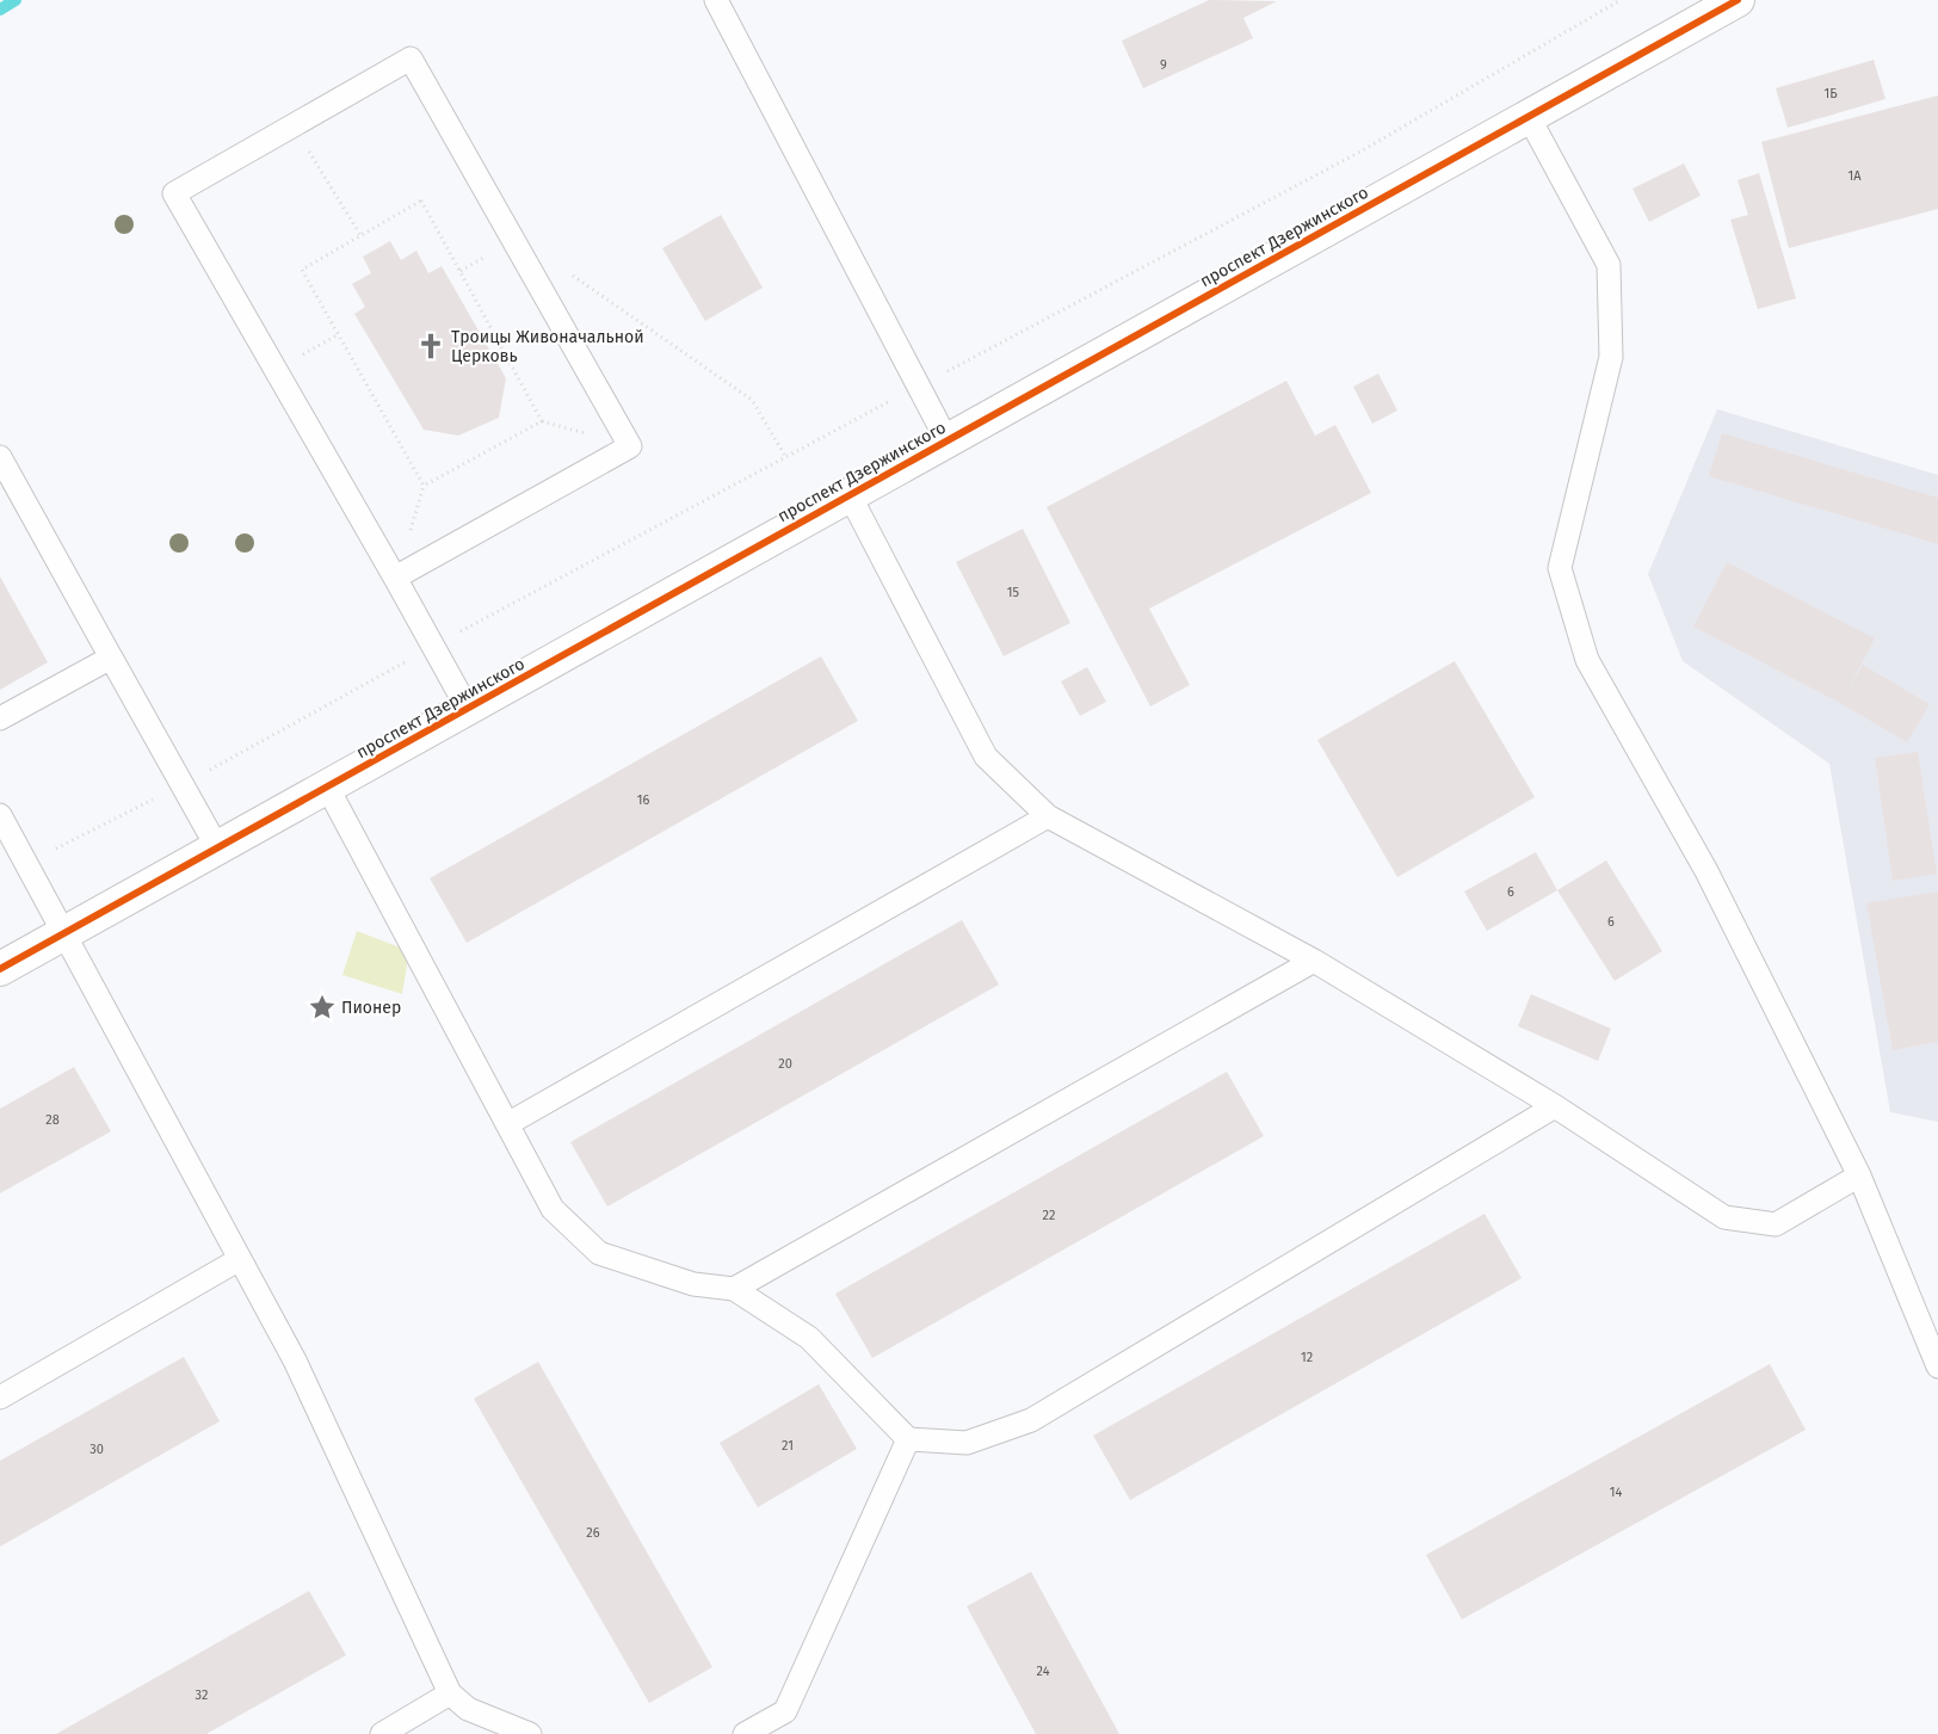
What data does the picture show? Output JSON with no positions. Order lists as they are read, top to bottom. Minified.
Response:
{"streets":{"street":["проспект Дзержинского"]},"places":{"church":["Троицы Живоначальной Церковь"],"place":["Пионер"]},"house_numbers":["9","1Б","1А","15","16","6","6","20","28","22","12","21","30","14","26","24","32"]}
